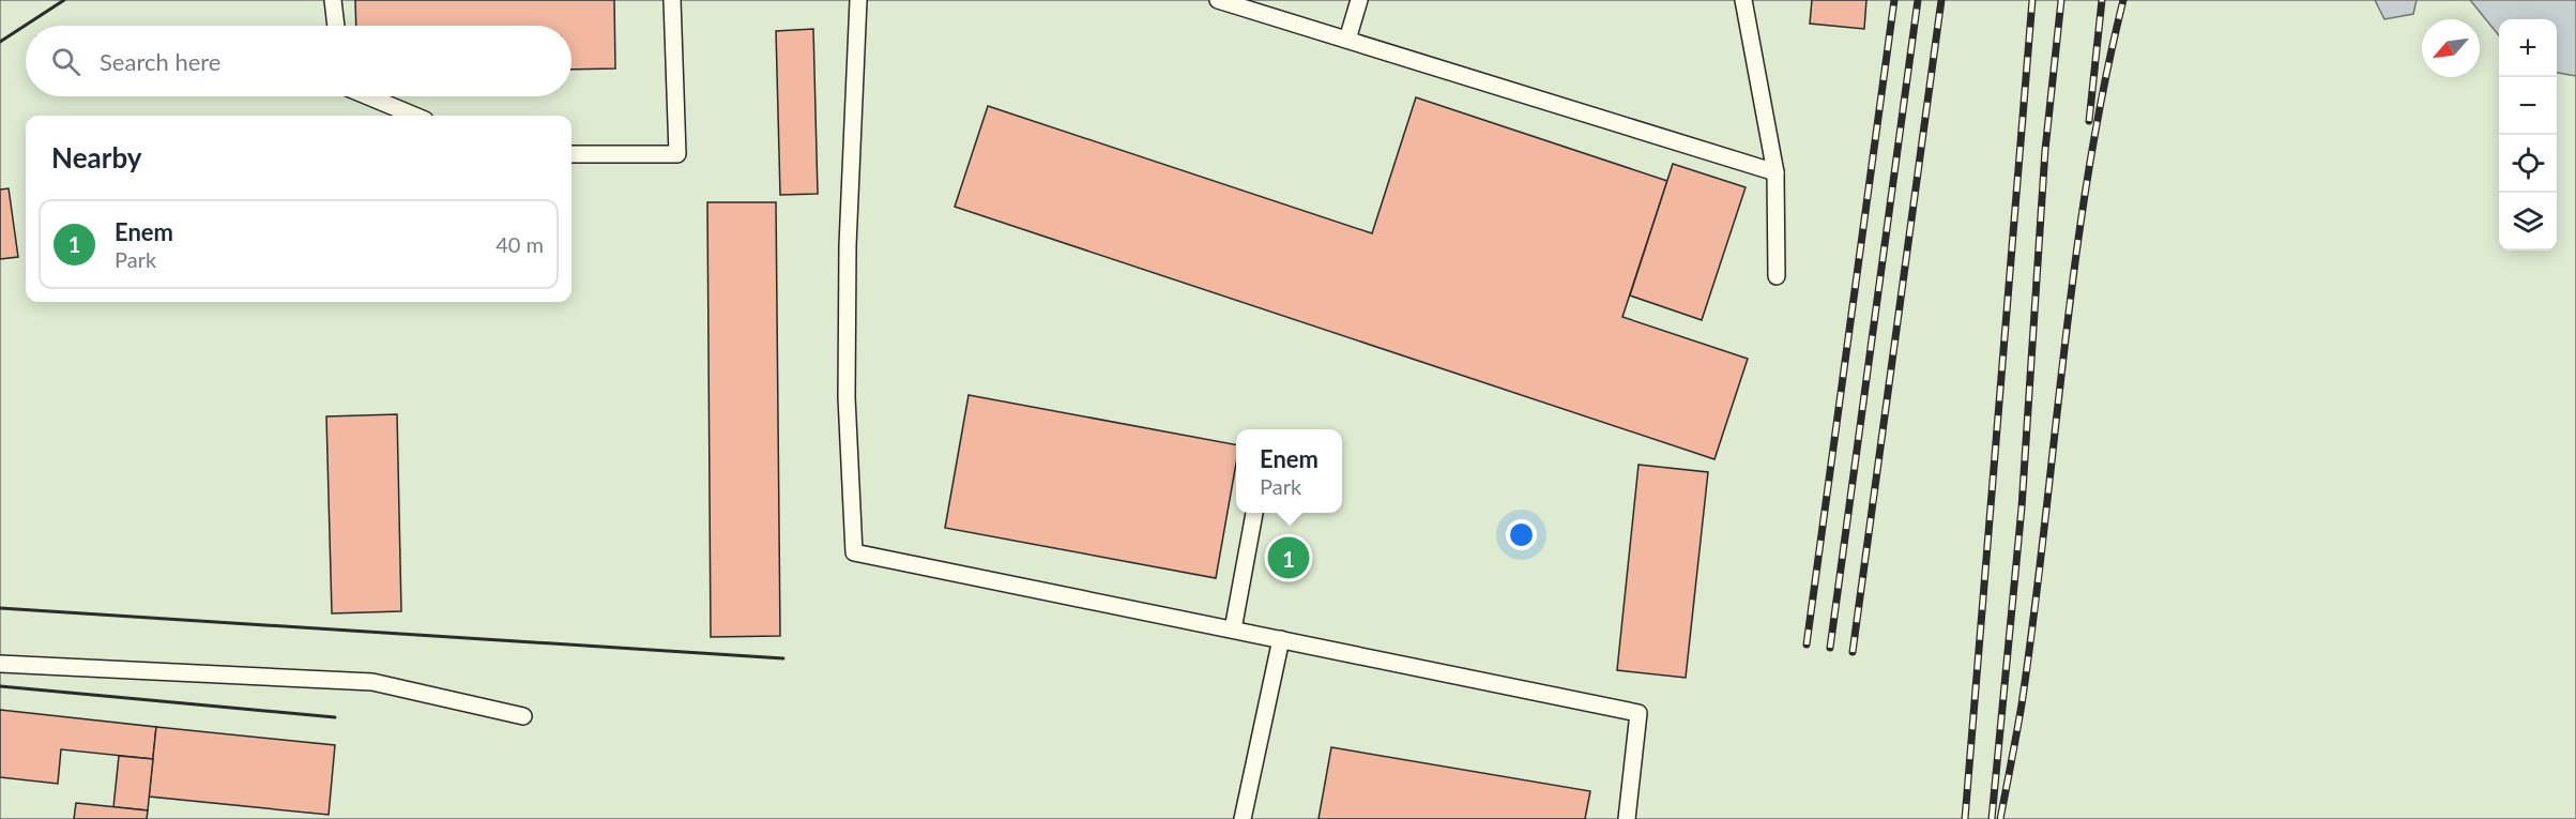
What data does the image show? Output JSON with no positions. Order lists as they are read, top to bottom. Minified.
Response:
{"north":"bottom left","page":{"map_buttons":["+","−"],"search":"Search here","heading":"Nearby","list":[{"mark":"1","name":"Enem","note":"Park","value":"40 m"}],"popup":["Enem","Park"],"pins":"1"}}
